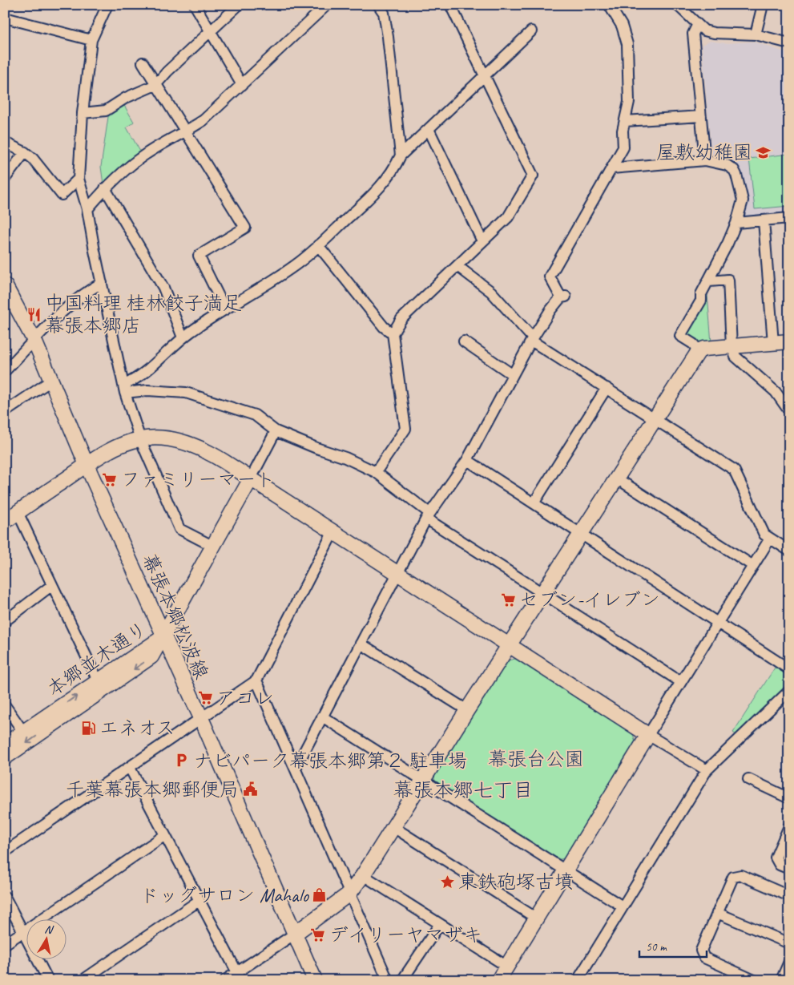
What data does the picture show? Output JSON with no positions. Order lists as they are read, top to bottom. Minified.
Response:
{"streets":{"street":["幕張本郷松波線","本郷並木通り"]},"crossings":[["幕張本郷松波線","本郷並木通り"]],"districts":["幕張本郷七丁目"],"parks":["幕張台公園"],"places":{"school or university":["屋敷幼稚園"],"restaurant":["中国料理 桂林餃子満足 幕張本郷店"],"supermarket":["ファミリーマート","セブン-イレブン","アコレ","デイリーヤマザキ"],"fuel station":["エネオス"],"parking":["ナビパーク幕張本郷第２ 駐車場"],"public building":["千葉幕張本郷郵便局"],"place":["東鉄砲塚古墳"],"shop":["ドッグサロン Mahalo"]},"scale_bar":"50 m","north":"top"}
